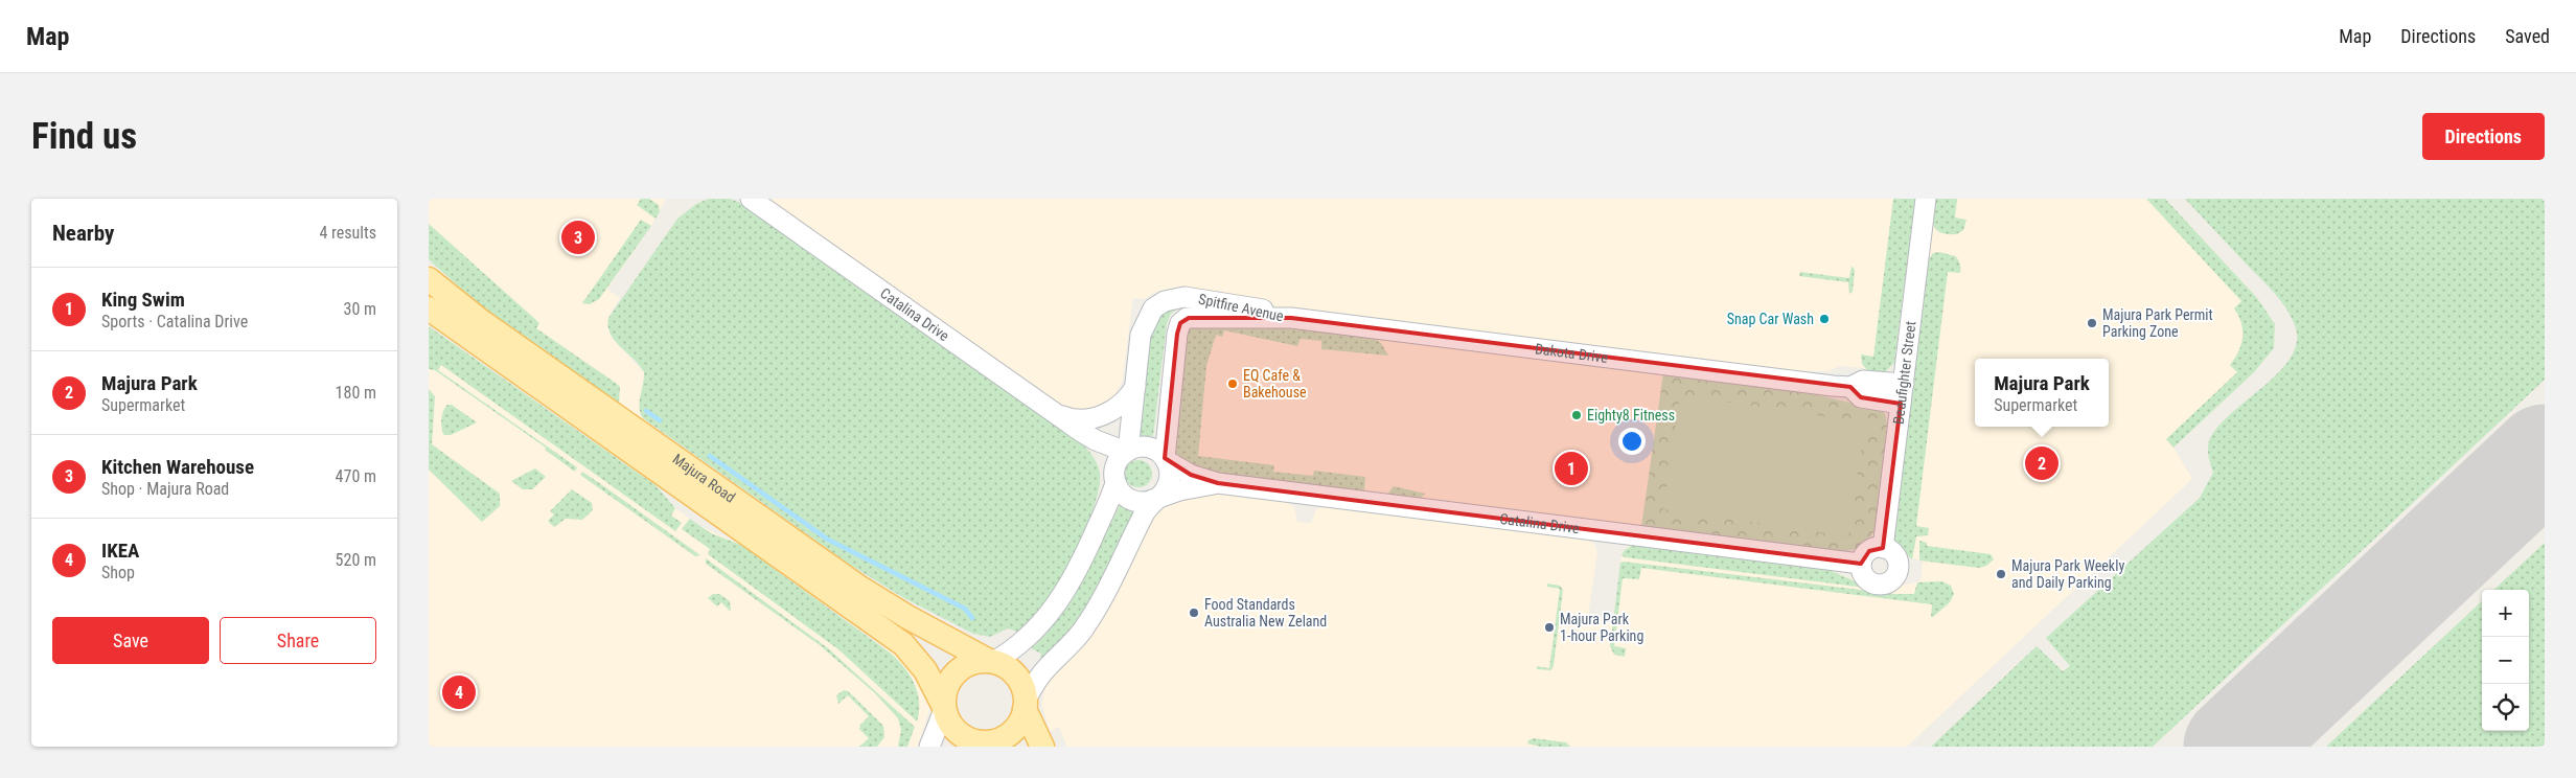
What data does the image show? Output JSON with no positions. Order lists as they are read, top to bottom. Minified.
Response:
{"streets":{"main road":["Majura Road"],"street":["Spitfire Avenue","Catalina Drive","Dakota Drive","Beaufighter Street"]},"crossings":[["Spitfire Avenue","Catalina Drive"],["Spitfire Avenue","Dakota Drive"],["Catalina Drive","Beaufighter Street"],["Dakota Drive","Beaufighter Street"]],"places":["Snap Car Wash","Majura Park Permit Parking Zone","EQ Cafe & Bakehouse","Eighty8 Fitness","Majura Park Weekly and Daily Parking","Food Standards Australia New Zeland","Majura Park 1-hour Parking"],"page":{"header":"Map","nav":["Map","Directions","Saved"],"buttons":["Directions",["Save","Share"]],"title":"Find us","heading":["Nearby","4 results"],"pins":["3","2","1","4"],"list":[{"mark":"1","name":"King Swim","note":"Sports · Catalina Drive","value":"30 m"},{"mark":"2","name":"Majura Park","note":"Supermarket","value":"180 m"},{"mark":"3","name":"Kitchen Warehouse","note":"Shop · Majura Road","value":"470 m"},{"mark":"4","name":"IKEA","note":"Shop","value":"520 m"}],"popup":["Majura Park","Supermarket"],"map_buttons":["+","−"]}}
